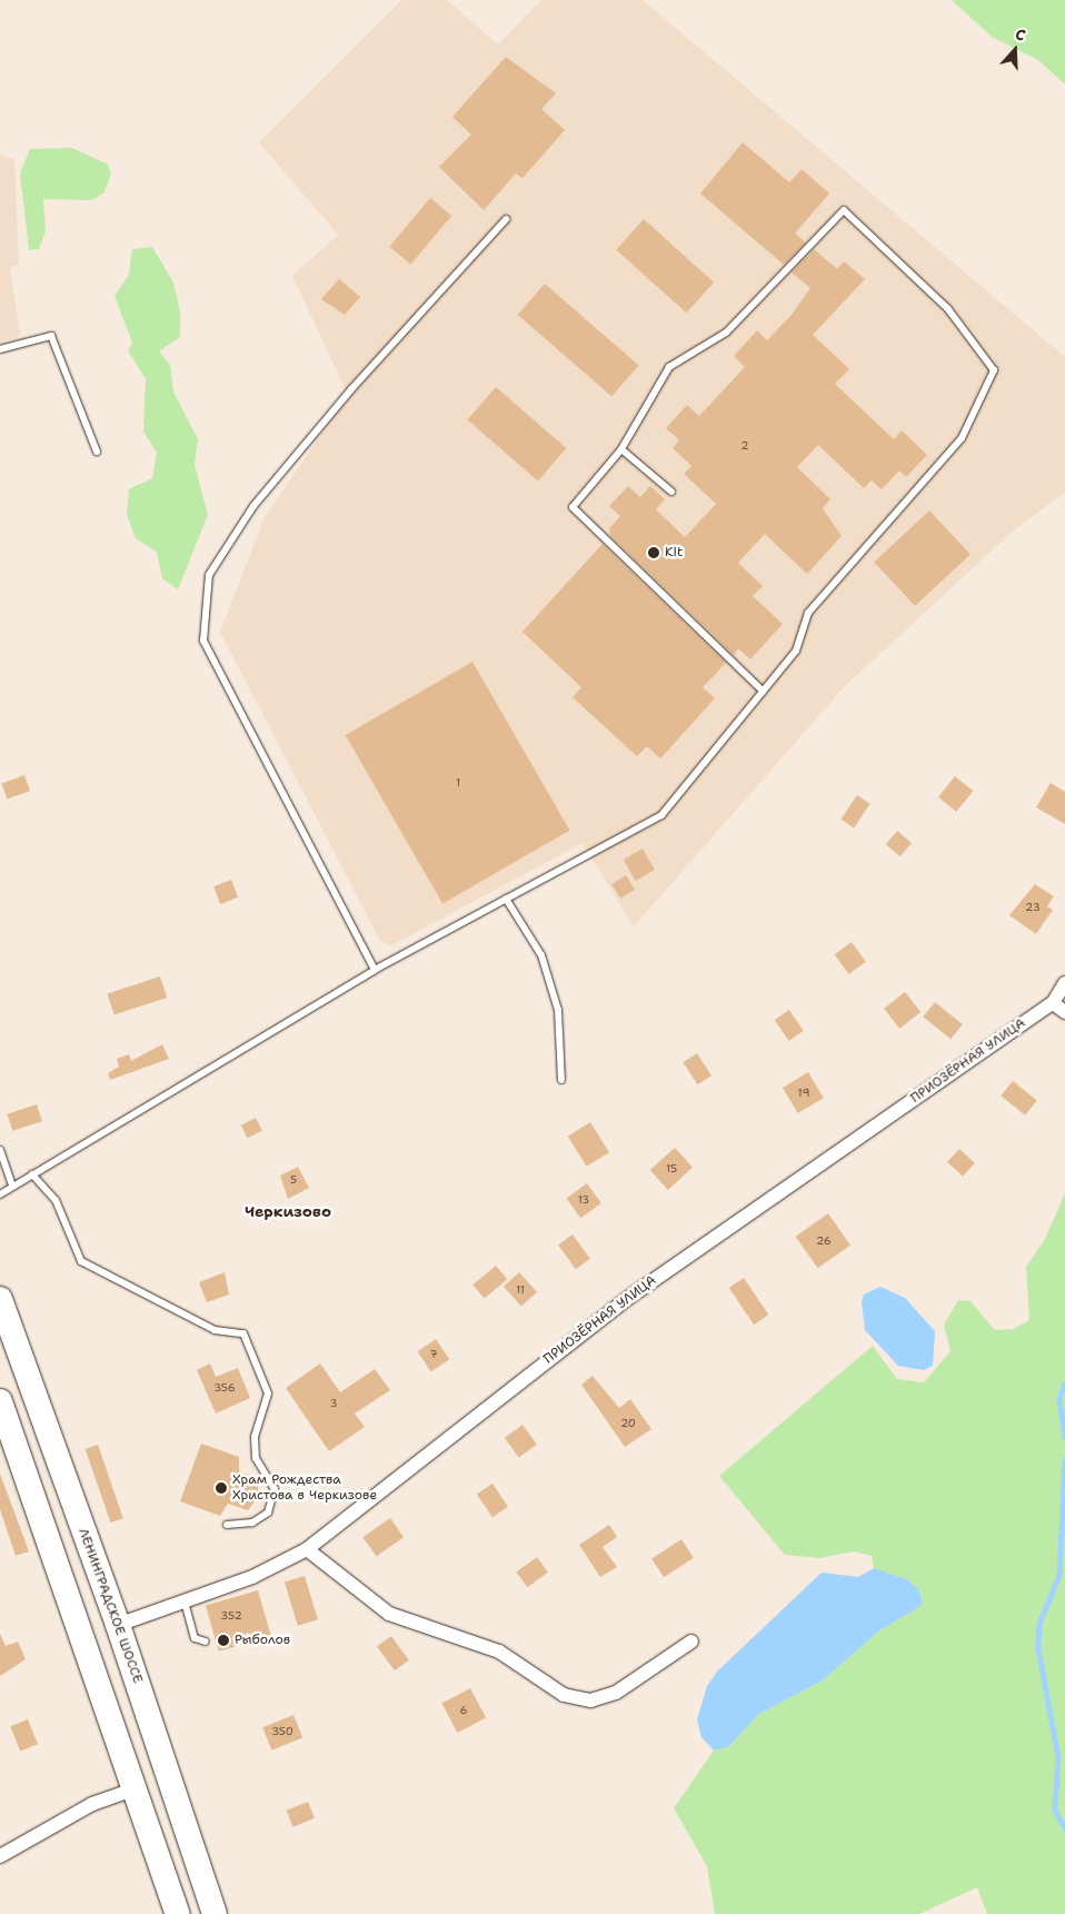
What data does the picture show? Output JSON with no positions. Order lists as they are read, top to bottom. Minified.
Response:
{"streets":{"highway":["ЛЕНИНГРАДСКОЕ ШОССЕ"],"street":["ПРИОЗЁРНАЯ УЛИЦА"]},"crossings":[["ПРИОЗЁРНАЯ УЛИЦА","ЛЕНИНГРАДСКОЕ ШОССЕ"]],"districts":["Черкизово"],"places":["Kit","Храм Рождества Христова в Черкизове","Рыболов"],"house_numbers":["2","1","23","19","15","5","13","26","11","7","356","3","20","352","6","350"],"north":"top"}
